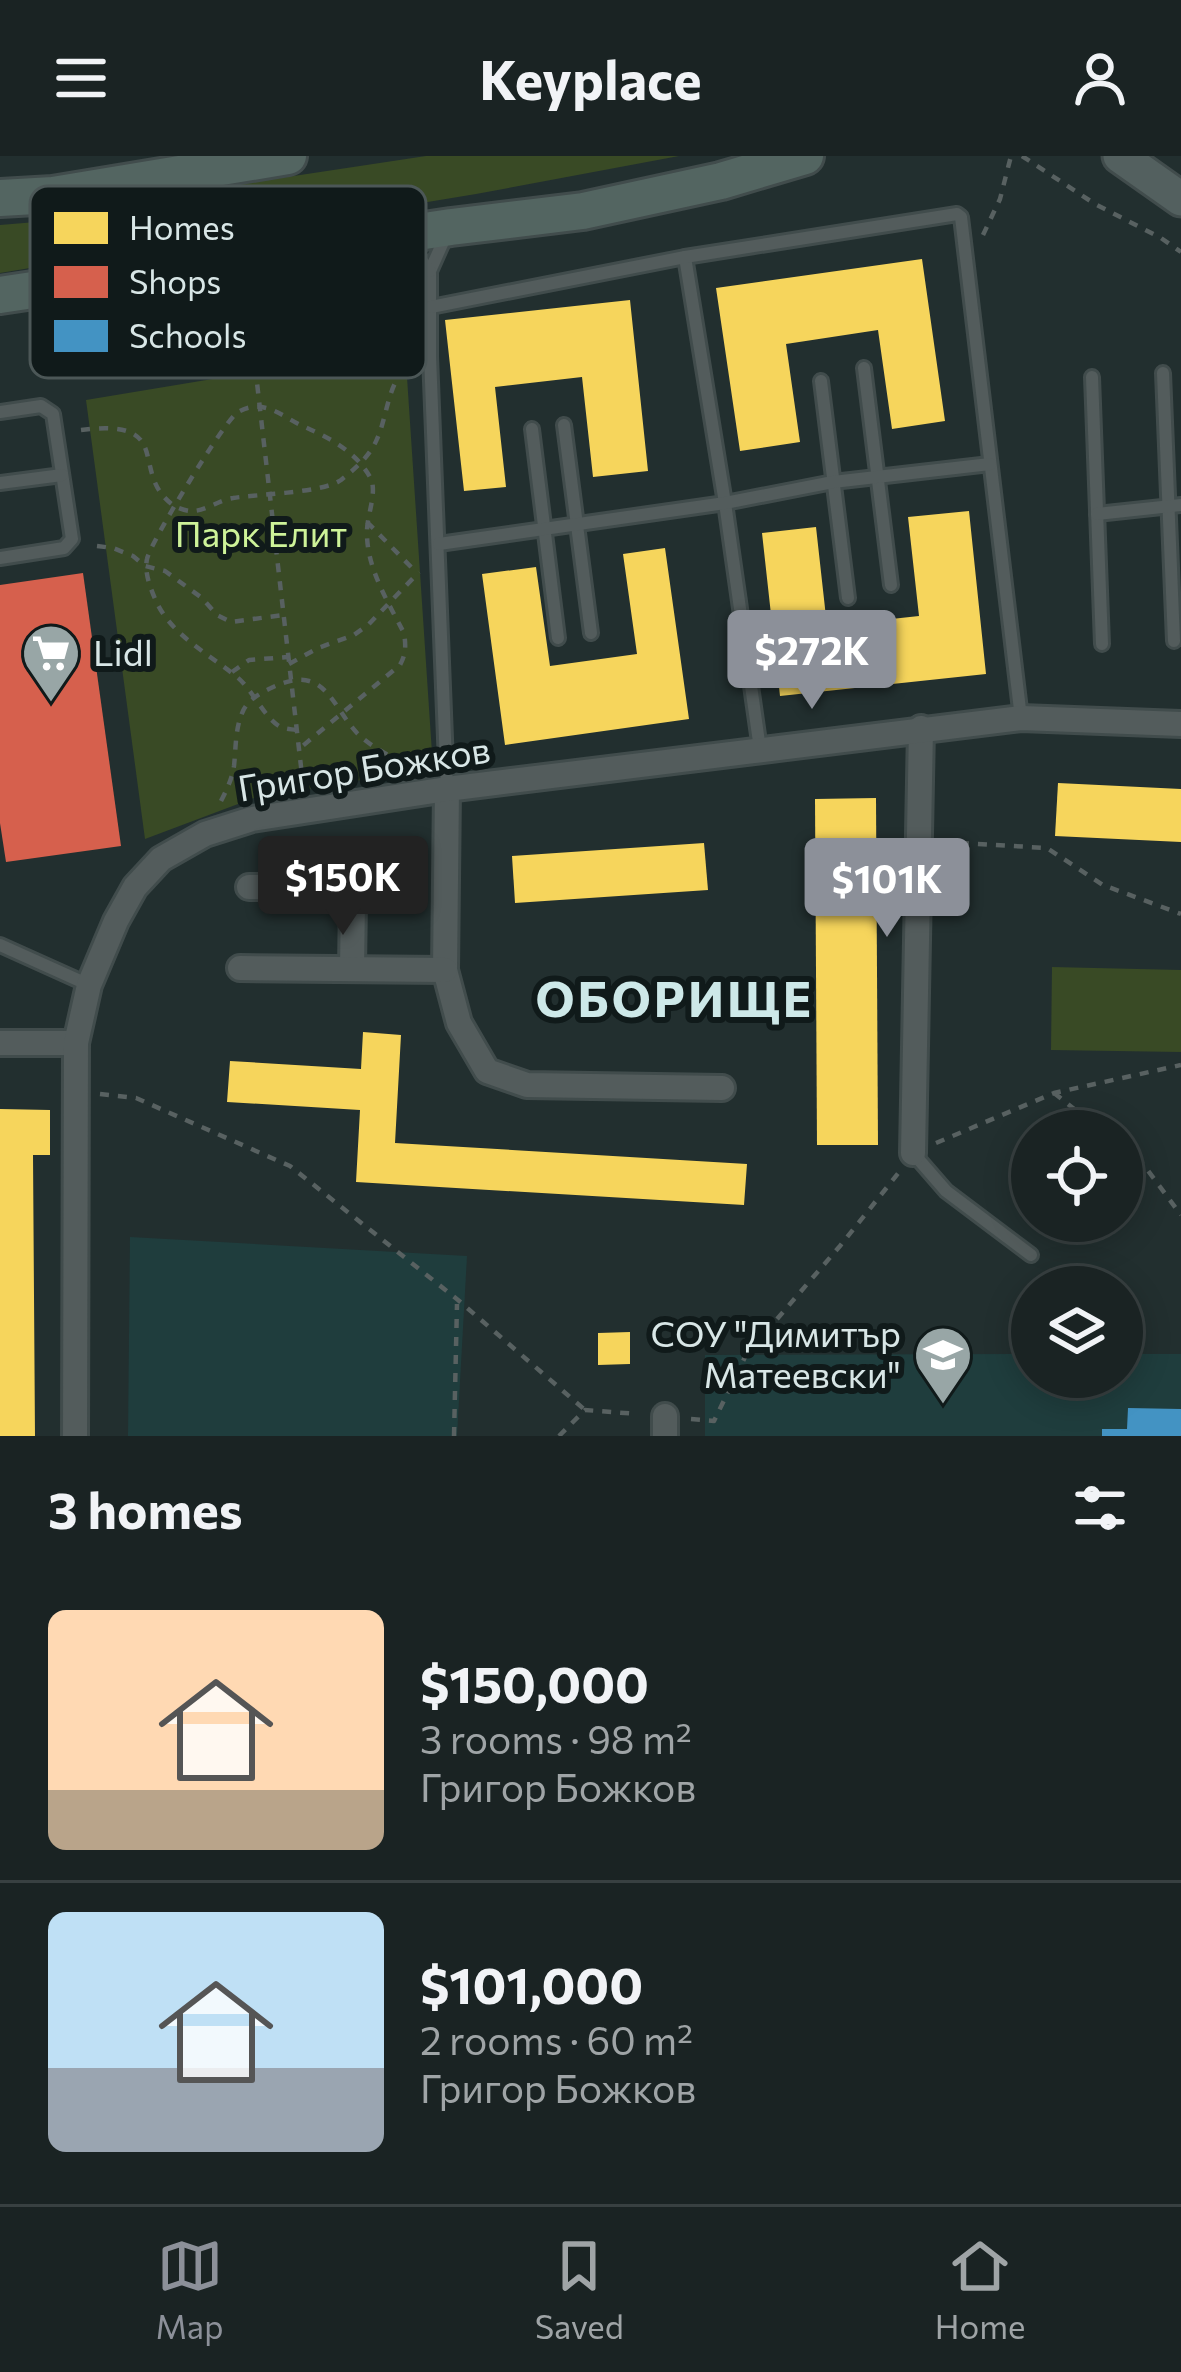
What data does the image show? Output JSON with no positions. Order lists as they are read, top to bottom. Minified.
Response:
{"streets":{"street":["Григор Божков"]},"districts":["ОБОРИЩЕ"],"parks":["Парк Елит"],"places":{"supermarket":["Lidl"],"school or university":["СОУ \"Димитър Матеевски\""]},"legend":["Homes","Shops","Schools"],"page":{"header":"Keyplace","price":["$272K","$150K","$101K"],"heading":"3 homes","list":[{"name":"$150,000","note":"3 rooms · 98 m² · Григор Божков"},{"name":"$101,000","note":"2 rooms · 60 m² · Григор Божков"}],"tabs":["Map","Saved","Home"]}}
